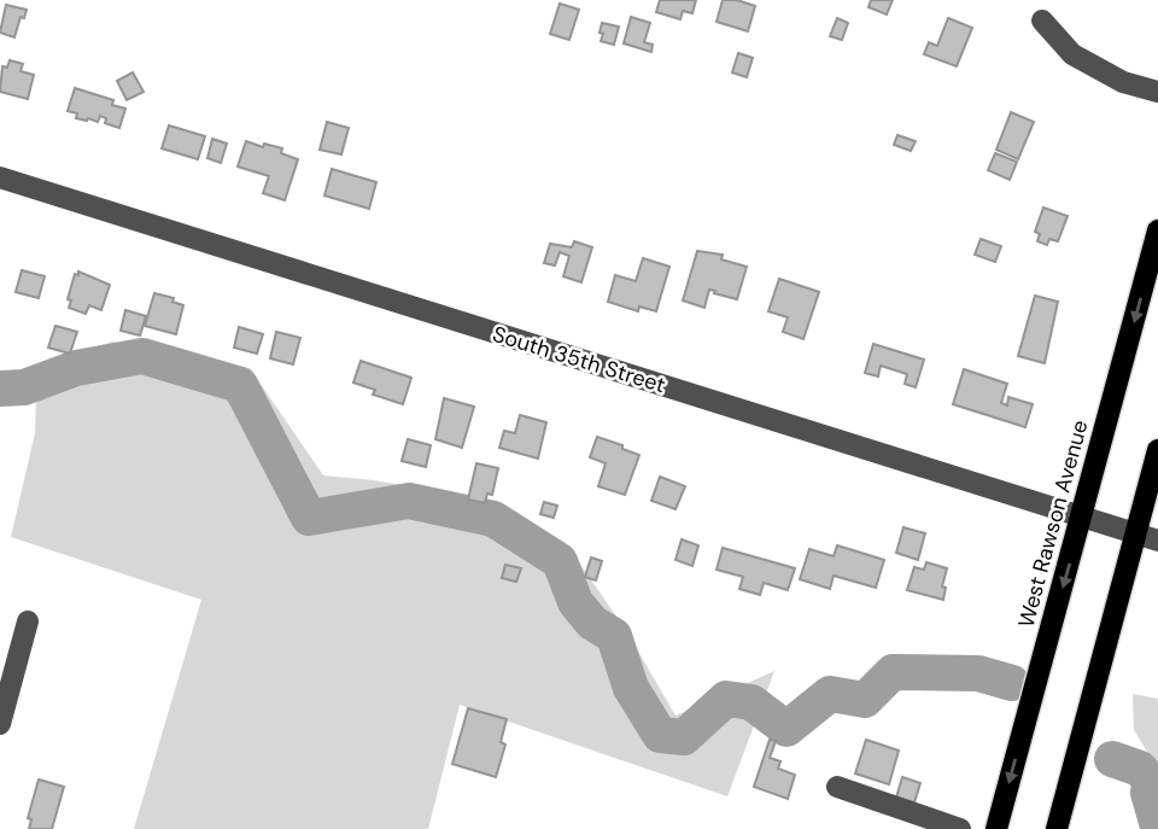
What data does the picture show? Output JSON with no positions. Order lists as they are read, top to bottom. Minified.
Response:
{"streets":{"main road":["West Rawson Avenue"],"street":["South 35th Street"]},"crossings":[["South 35th Street","West Rawson Avenue"]]}
